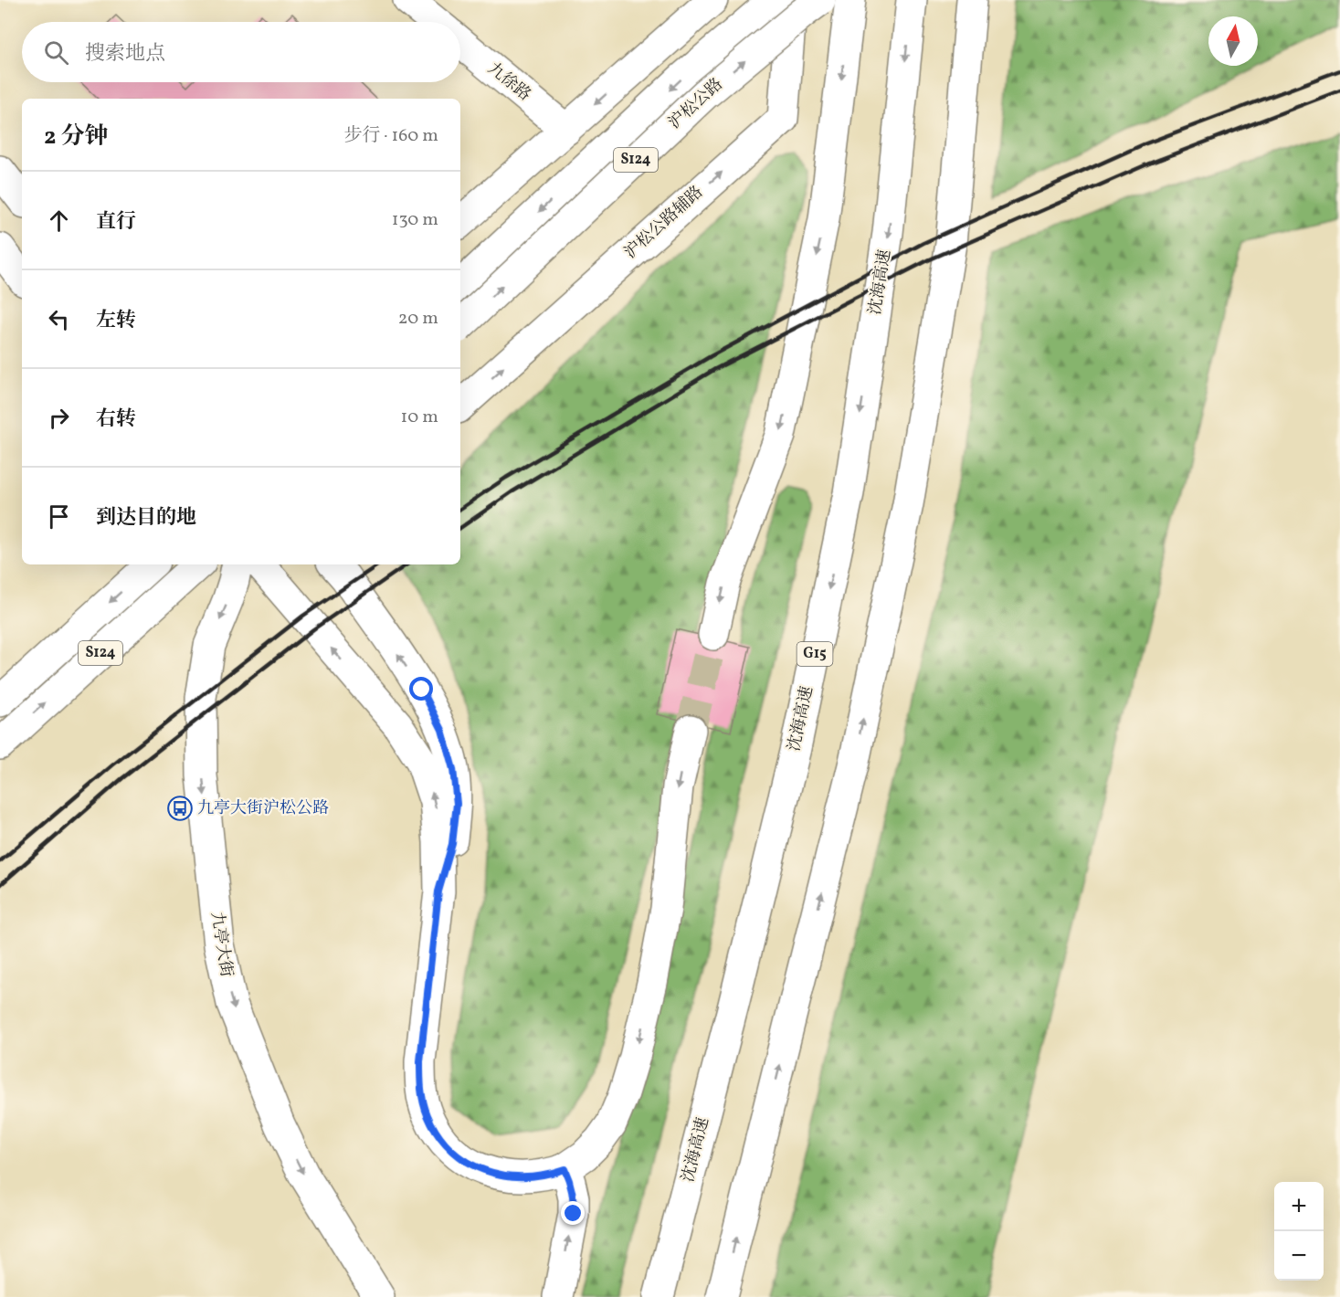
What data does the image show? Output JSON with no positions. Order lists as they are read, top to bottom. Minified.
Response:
{"streets":{"main road":["九徐路","沪松公路","S124","沪松公路辅路","沈海高速","G15","九亭大街"]},"places":{"bus stop":["九亭大街沪松公路"]},"north":"top","page":{"search":"搜索地点","heading":["2 分钟","步行 · 160 m"],"list":[["直行","130 m"],["左转","20 m"],["右转","10 m"],"到达目的地"],"map_buttons":["+","−"]}}
